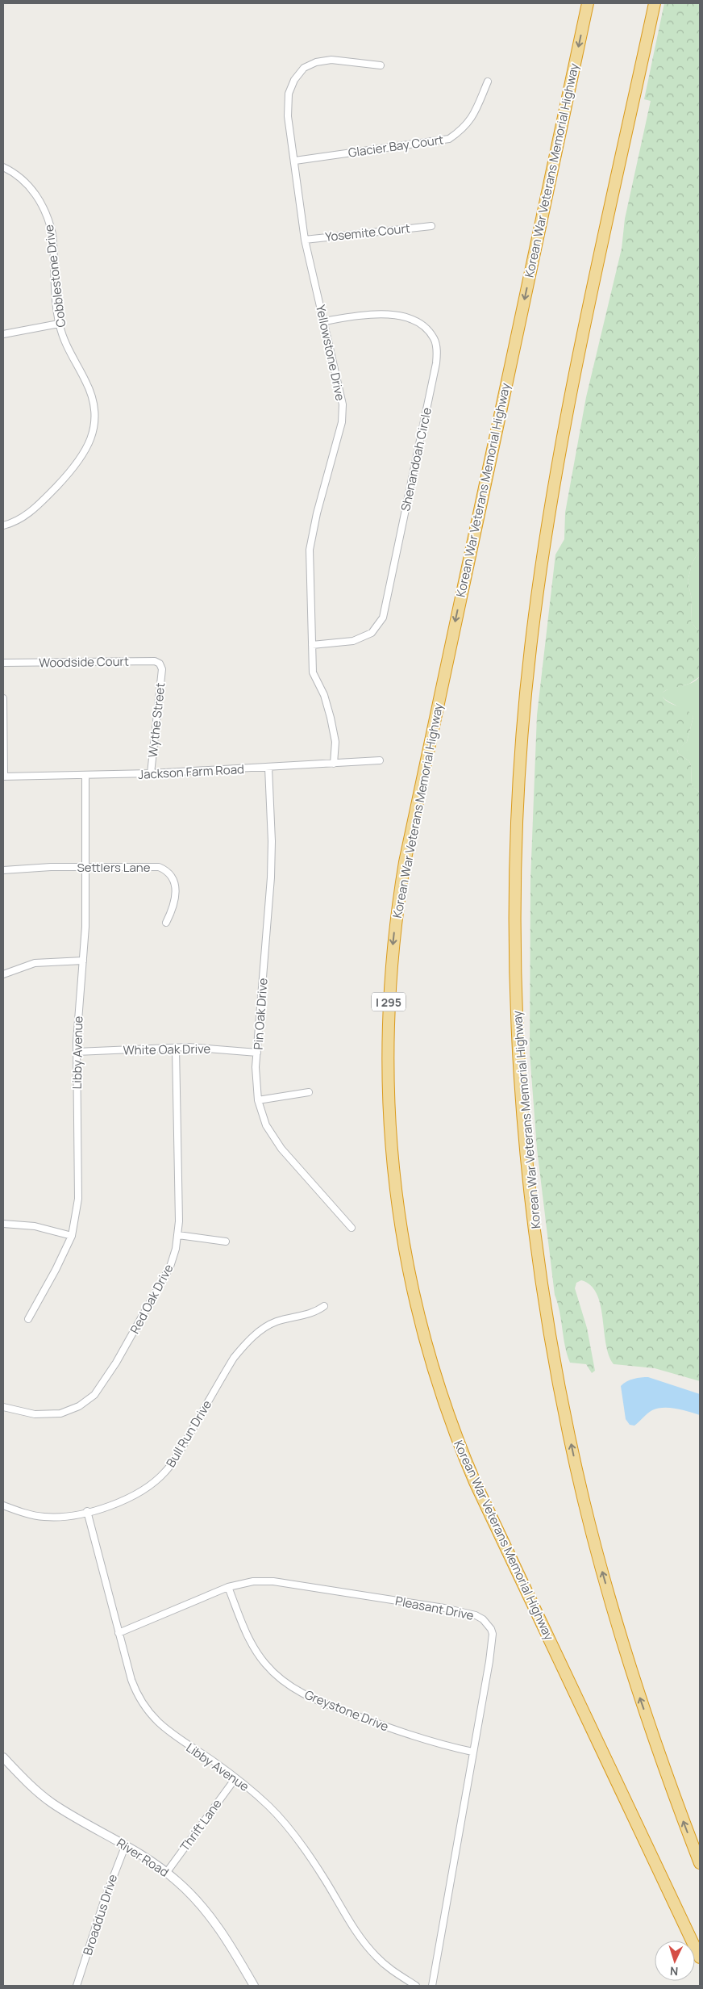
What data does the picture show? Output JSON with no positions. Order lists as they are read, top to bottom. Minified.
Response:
{"streets":{"highway":["Korean War Veterans Memorial Highway","I 295"],"street":["Glacier Bay Court","Yosemite Court","Cobblestone Drive","Yellowstone Drive","Shenandoah Circle","Woodside Court","Wythe Street","Jackson Farm Road","Settlers Lane","Pin Oak Drive","White Oak Drive","Libby Avenue","Red Oak Drive","Bull Run Drive","Pleasant Drive","Greystone Drive","Thrift Lane","River Road","Broaddus Drive"]},"crossings":[["Glacier Bay Court","Yellowstone Drive"],["Yosemite Court","Yellowstone Drive"],["Yellowstone Drive","Shenandoah Circle"],["Yellowstone Drive","Jackson Farm Road"],["Woodside Court","Wythe Street"],["Wythe Street","Jackson Farm Road"],["Jackson Farm Road","Pin Oak Drive"],["Jackson Farm Road","Libby Avenue"],["Settlers Lane","Libby Avenue"],["Pin Oak Drive","White Oak Drive"],["White Oak Drive","Libby Avenue"],["White Oak Drive","Red Oak Drive"],["Libby Avenue","Bull Run Drive"],["Libby Avenue","Pleasant Drive"],["Libby Avenue","Thrift Lane"],["Pleasant Drive","Greystone Drive"],["Thrift Lane","River Road"],["River Road","Broaddus Drive"]],"north":"bottom"}
